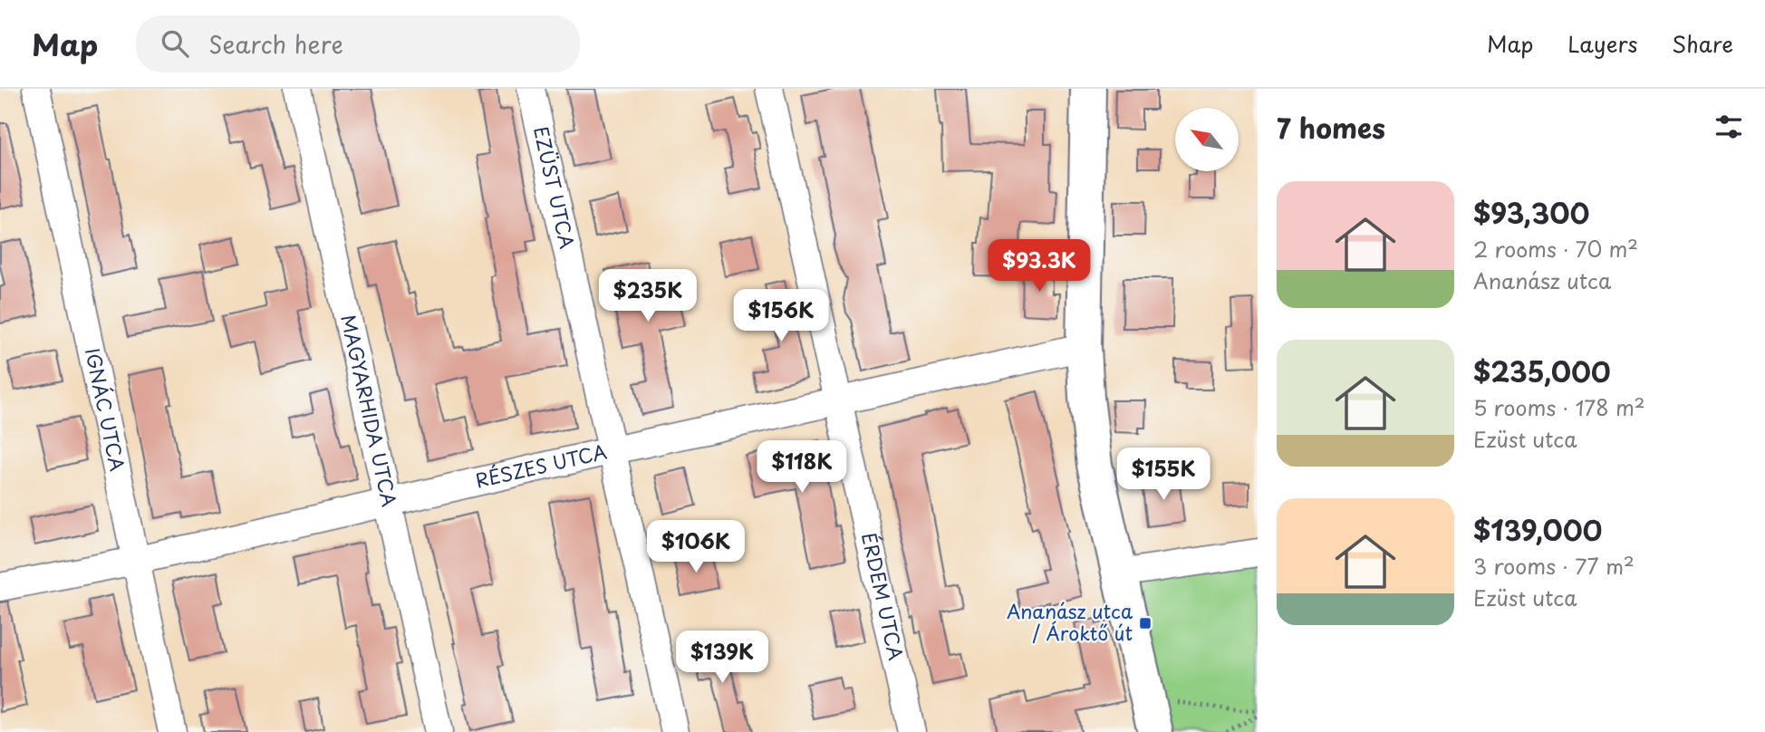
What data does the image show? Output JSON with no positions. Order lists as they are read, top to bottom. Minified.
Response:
{"streets":{"street":["EZÜST UTCA","IGNÁC UTCA","MAGYARHIDA UTCA","RÉSZES UTCA","ÉRDEM UTCA"]},"crossings":[["EZÜST UTCA","RÉSZES UTCA"],["IGNÁC UTCA","RÉSZES UTCA"],["MAGYARHIDA UTCA","RÉSZES UTCA"],["RÉSZES UTCA","ÉRDEM UTCA"]],"places":{"transit":["Ananász utca / Ároktő út"]},"north":"top left","page":{"header":"Map","search":"Search here","nav":["Map","Layers","Share"],"heading":"7 homes","list":[{"name":"$93,300","note":"2 rooms · 70 m² · Ananász utca"},{"name":"$235,000","note":"5 rooms · 178 m² · Ezüst utca"},{"name":"$139,000","note":"3 rooms · 77 m² · Ezüst utca"}],"price":["$93.3K","$235K","$156K","$118K","$155K","$106K","$139K"]}}
